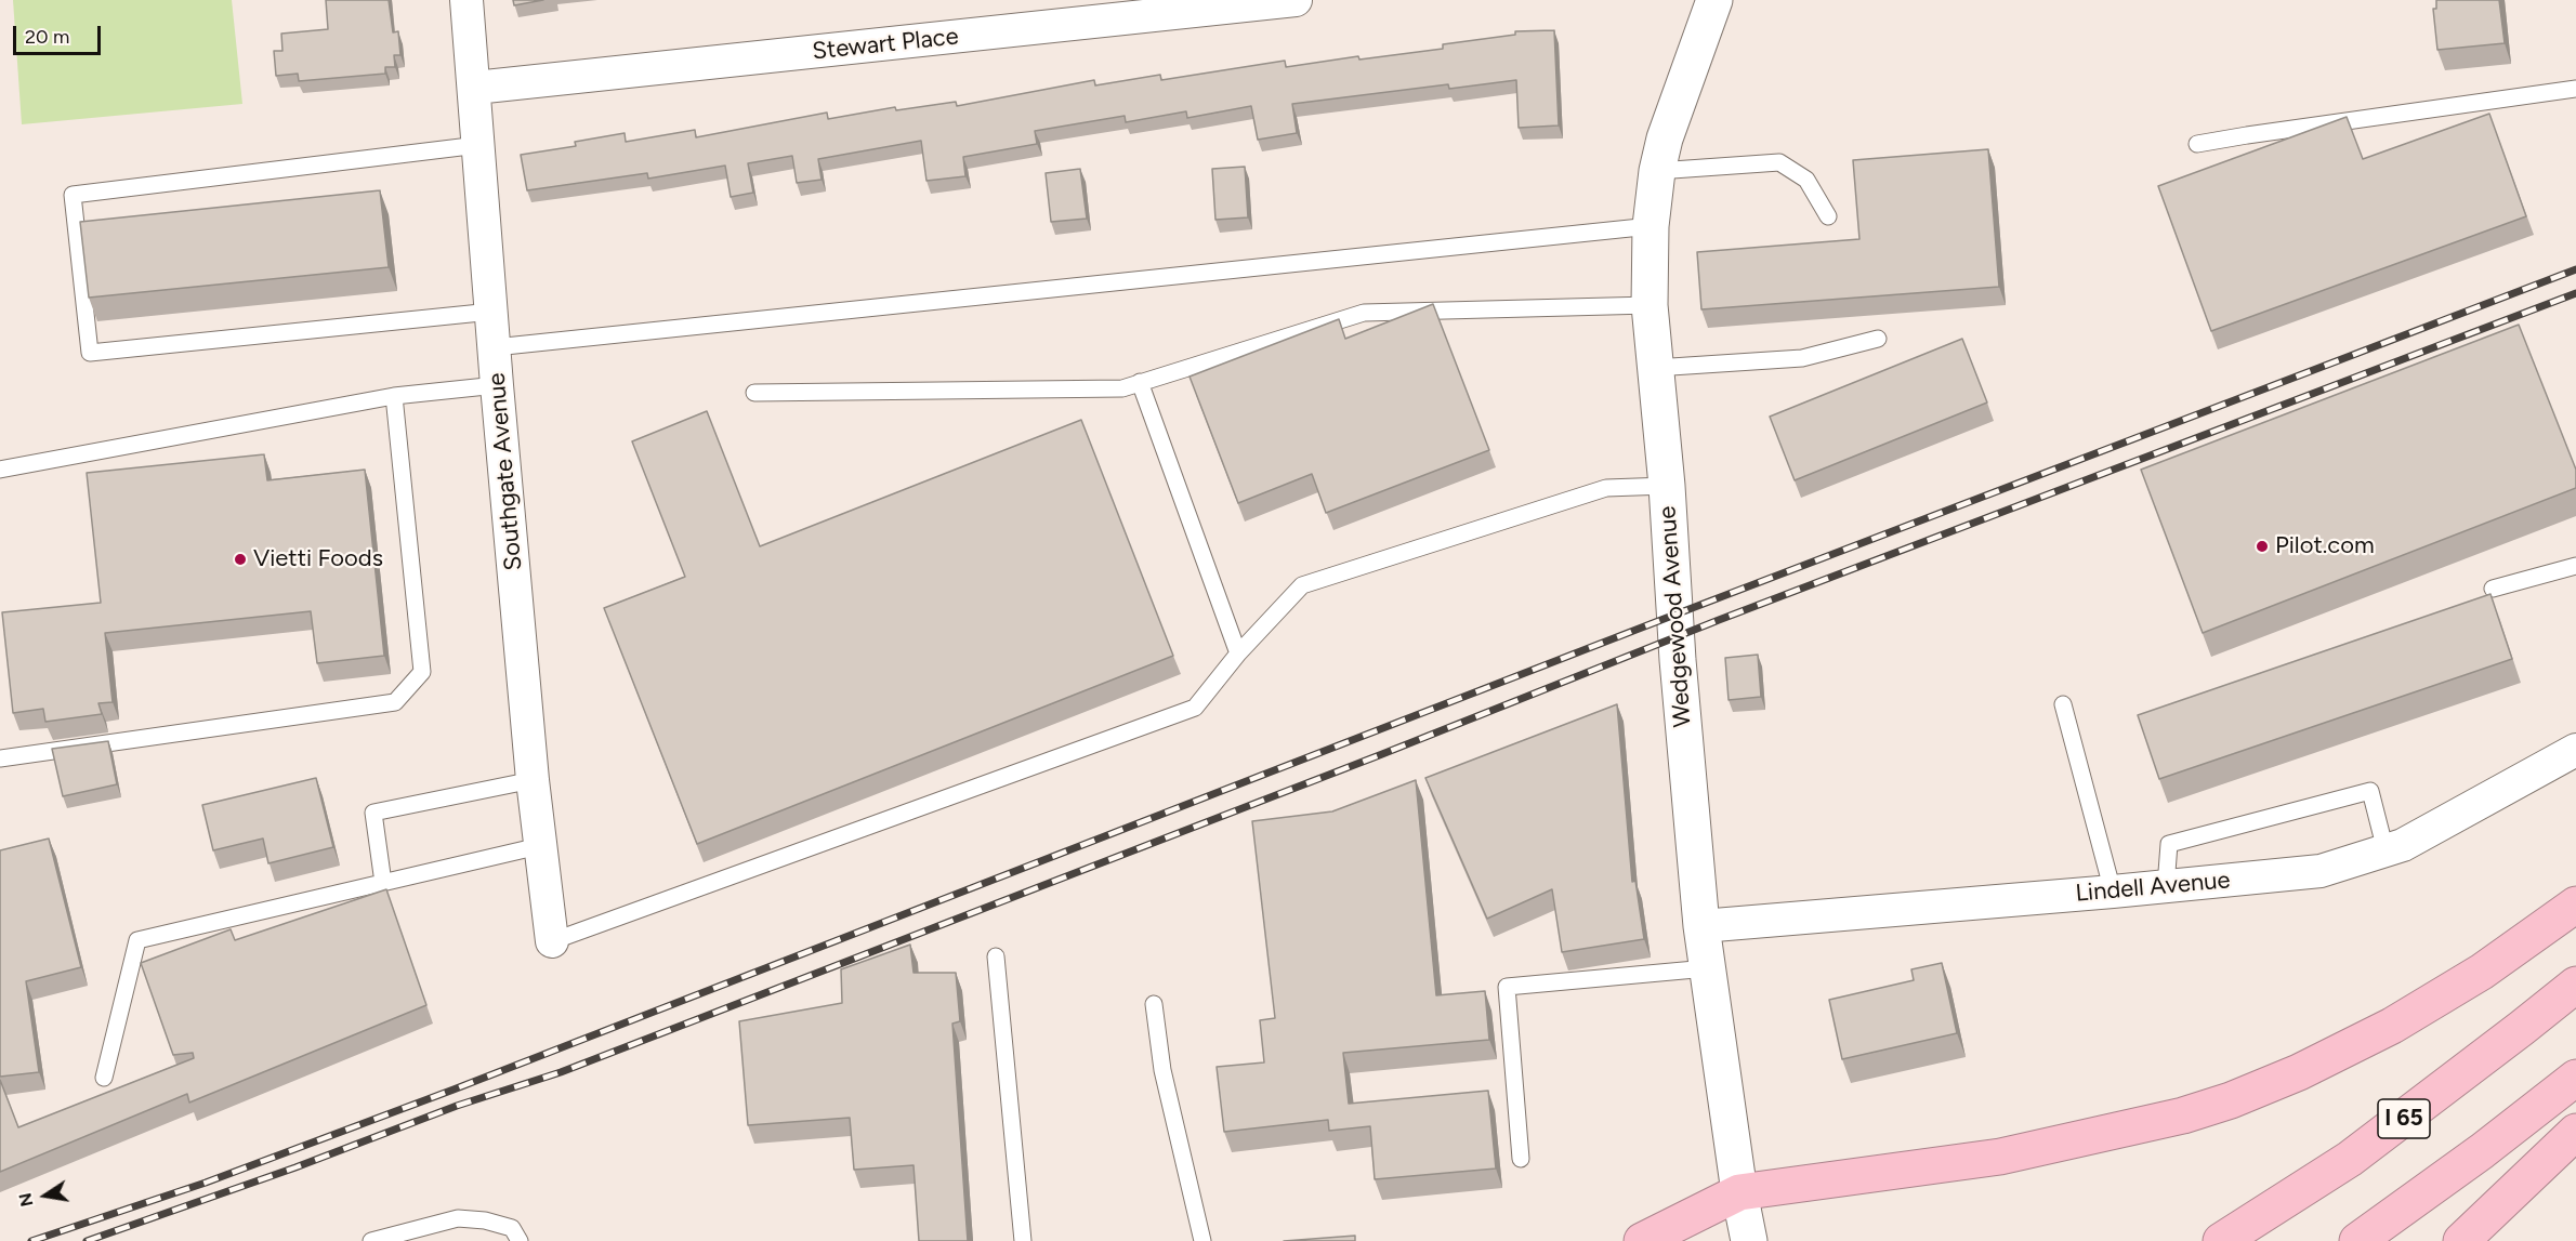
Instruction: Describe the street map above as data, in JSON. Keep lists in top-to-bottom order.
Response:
{
  "streets": {
    "highway": ["I 65"],
    "main road": ["Wedgewood Avenue"],
    "street": ["Stewart Place", "Southgate Avenue", "Lindell Avenue"]
  },
  "crossings": [
    ["Stewart Place", "Southgate Avenue"],
    ["Wedgewood Avenue", "Lindell Avenue"]
  ],
  "places": ["Pilot.com", "Vietti Foods"],
  "scale_bar": "20 m",
  "north": "left"
}
